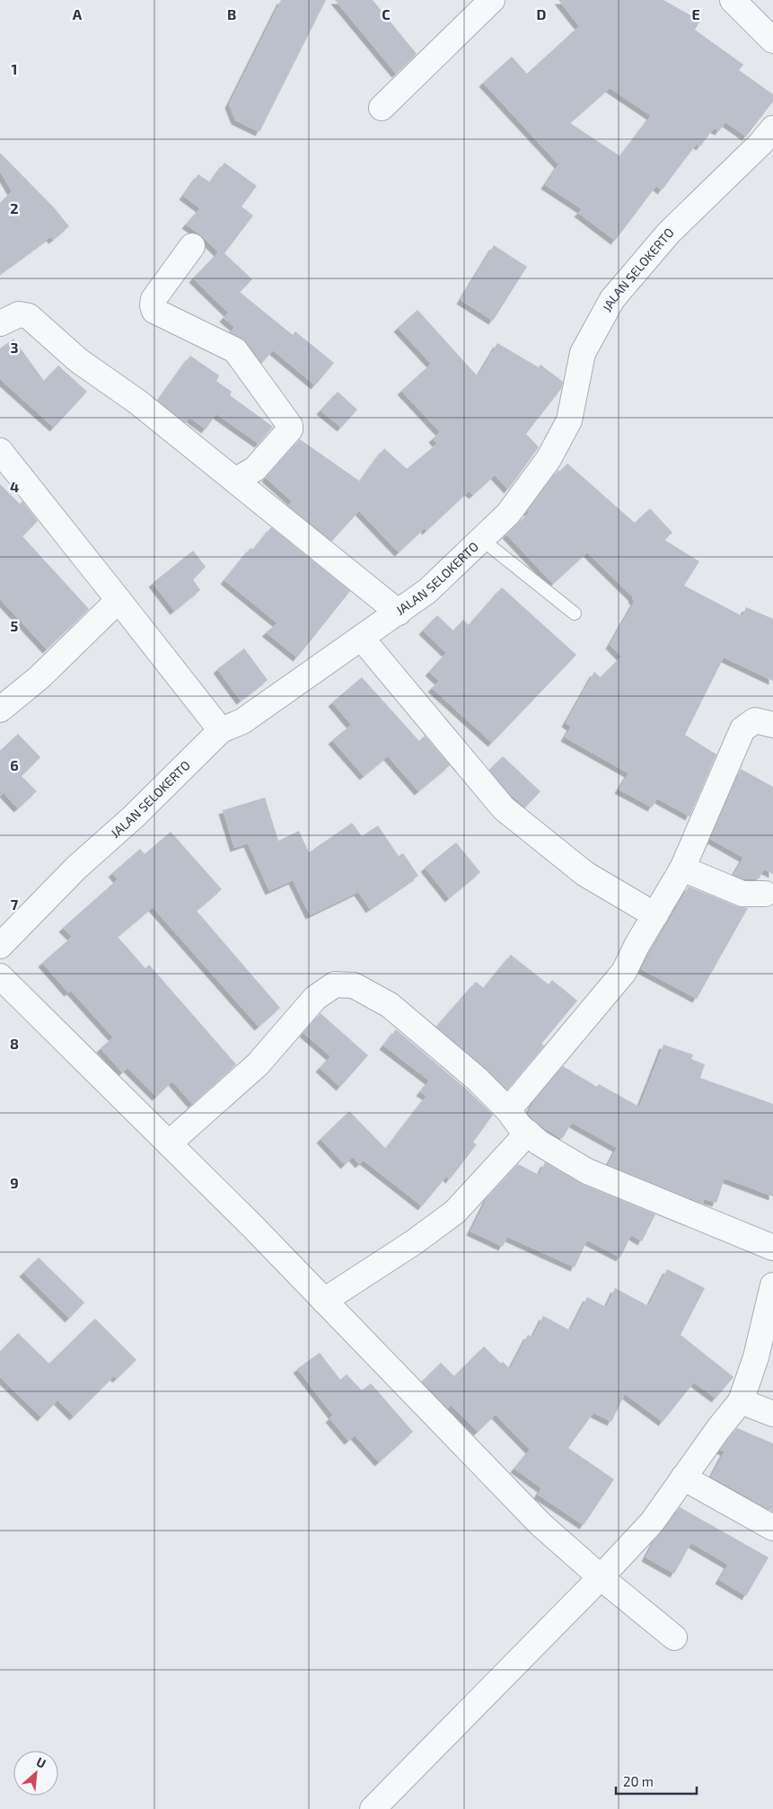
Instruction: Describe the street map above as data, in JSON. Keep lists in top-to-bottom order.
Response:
{
  "streets": {
    "street": ["JALAN SELOKERTO"]
  },
  "scale_bar": "20 m",
  "north": "top right",
  "grid": {
    "columns": [
      "A",
      "B",
      "C",
      "D",
      "E"
    ],
    "rows": [
      "1",
      "2",
      "3",
      "4",
      "5",
      "6",
      "7",
      "8",
      "9"
    ]
  }
}
